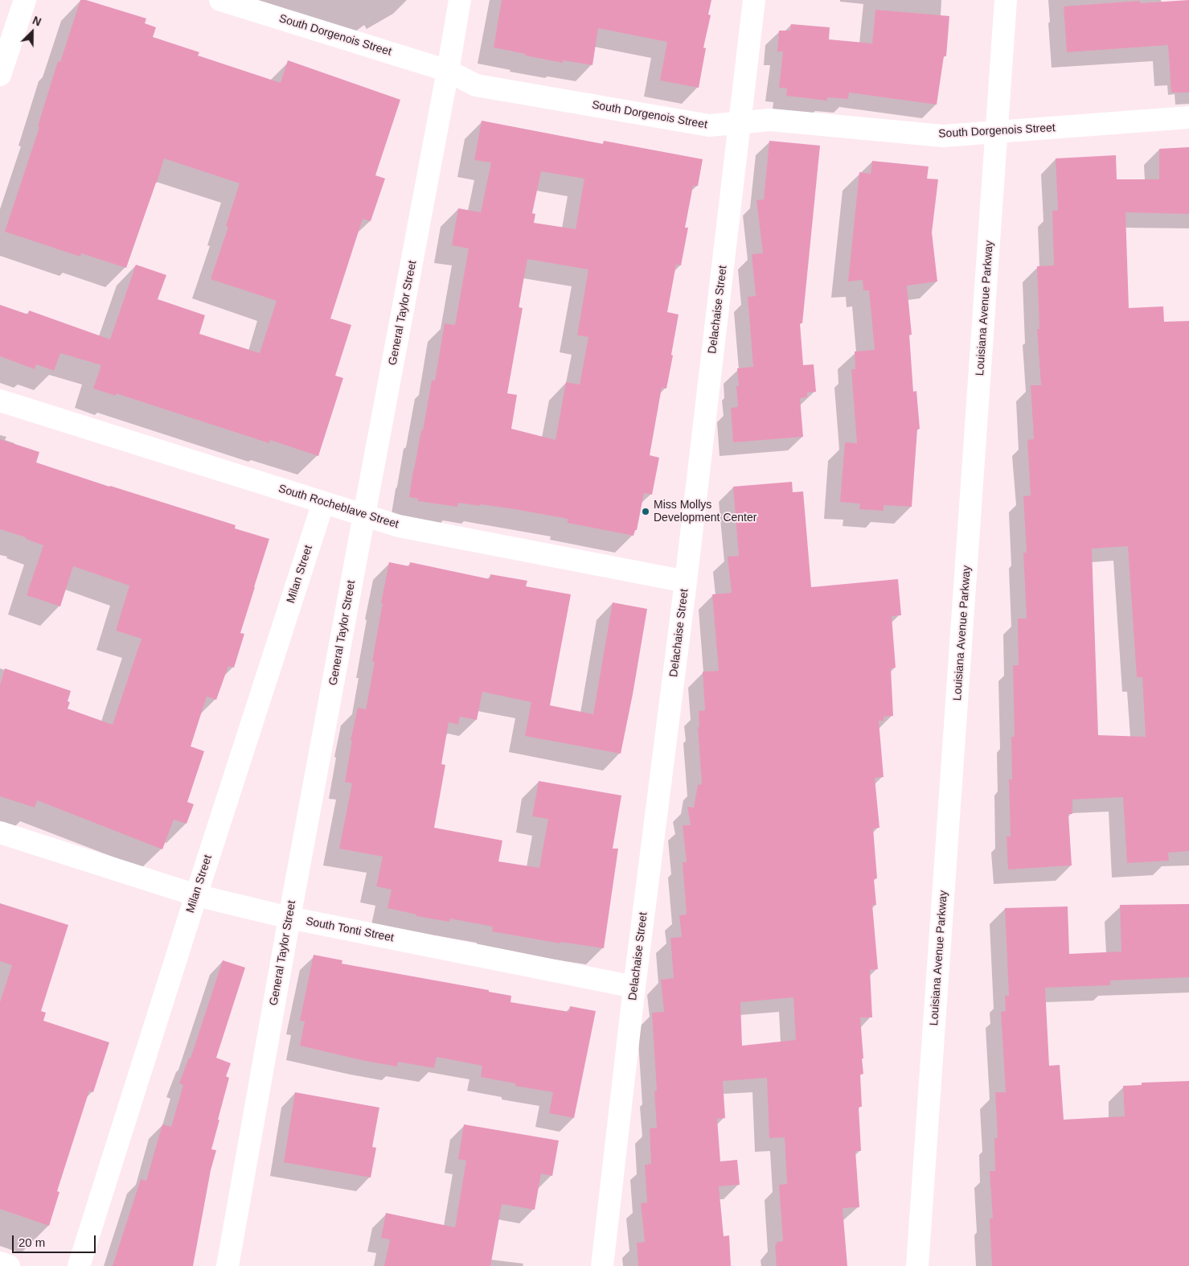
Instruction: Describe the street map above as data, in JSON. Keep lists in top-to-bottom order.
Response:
{
  "streets": {
    "street": [
      "South Dorgenois Street",
      "Louisiana Avenue Parkway",
      "Delachaise Street",
      "General Taylor Street",
      "South Rocheblave Street",
      "Milan Street",
      "South Tonti Street"
    ]
  },
  "crossings": [
    ["South Dorgenois Street", "Louisiana Avenue Parkway"],
    ["South Dorgenois Street", "Delachaise Street"],
    ["South Dorgenois Street", "General Taylor Street"],
    ["Delachaise Street", "South Rocheblave Street"],
    ["Delachaise Street", "South Tonti Street"],
    ["General Taylor Street", "South Rocheblave Street"],
    ["General Taylor Street", "South Tonti Street"],
    ["South Rocheblave Street", "Milan Street"],
    ["Milan Street", "South Tonti Street"]
  ],
  "places": ["Miss Mollys Development Center"],
  "scale_bar": "20 m",
  "north": "top right"
}
